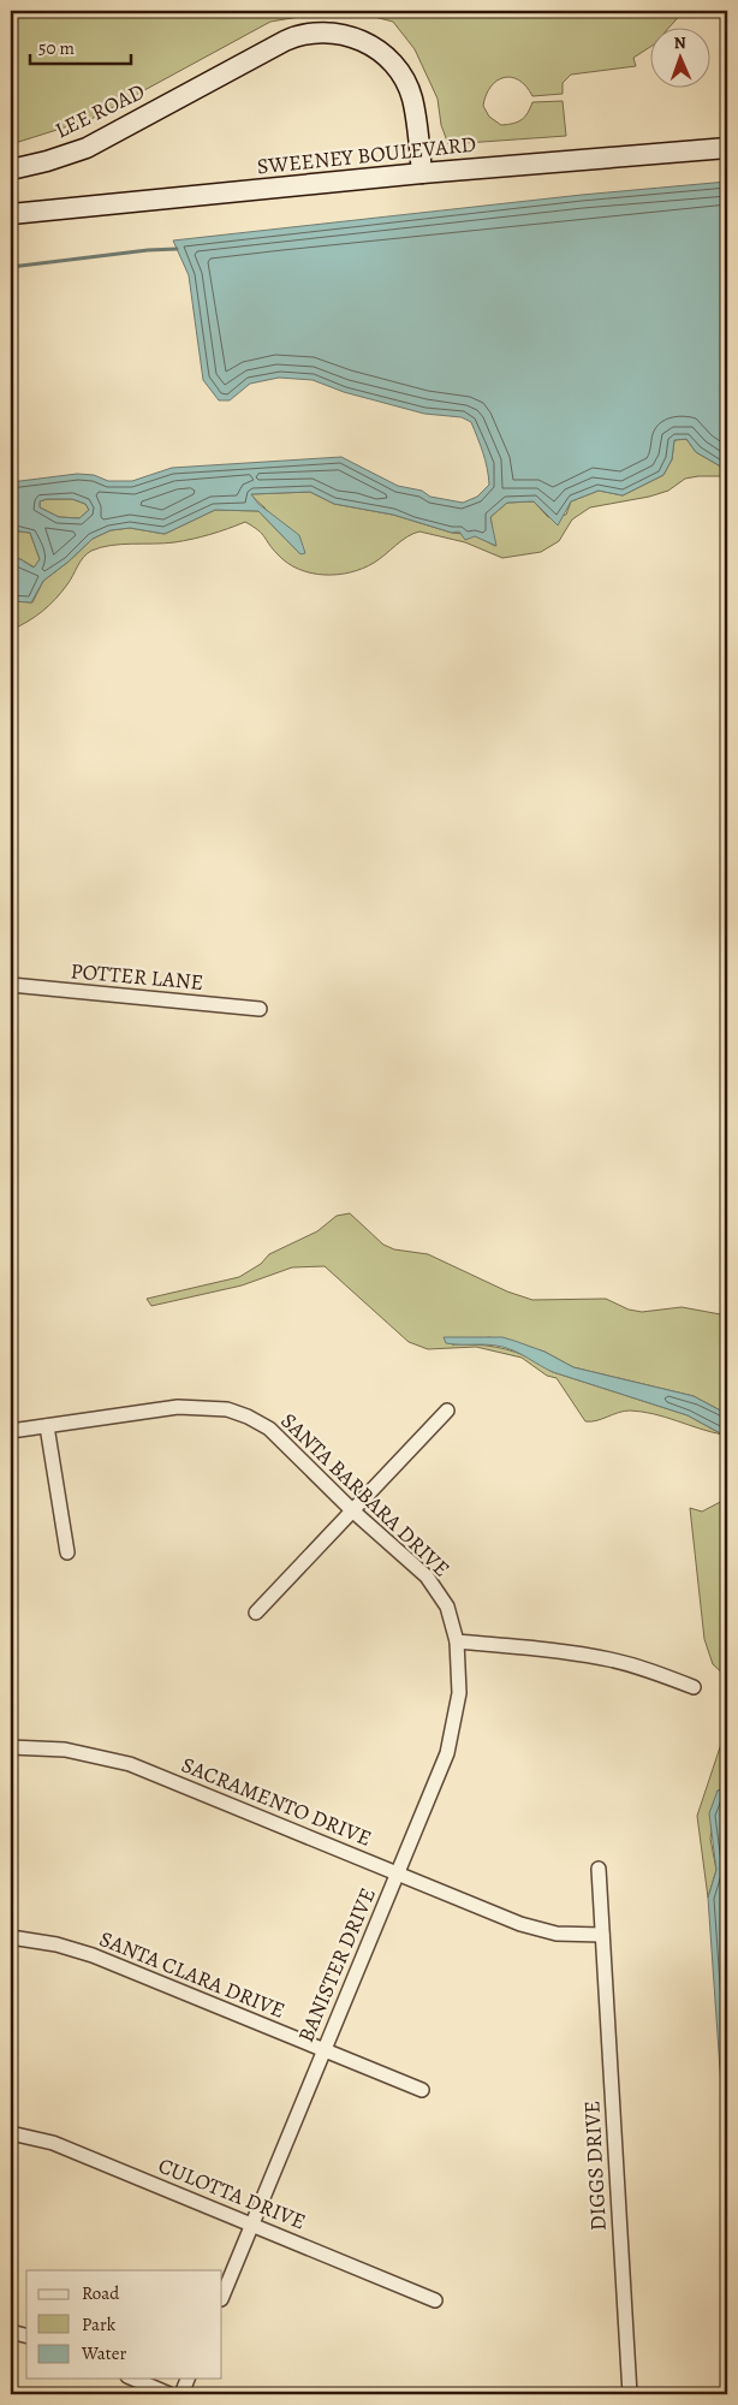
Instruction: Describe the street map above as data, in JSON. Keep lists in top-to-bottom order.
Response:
{
  "streets": {
    "main road": ["LEE ROAD", "SWEENEY BOULEVARD"],
    "street": [
      "POTTER LANE",
      "SANTA BARBARA DRIVE",
      "SACRAMENTO DRIVE",
      "BANISTER DRIVE",
      "SANTA CLARA DRIVE",
      "DIGGS DRIVE",
      "CULOTTA DRIVE"
    ]
  },
  "crossings": [
    ["LEE ROAD", "SWEENEY BOULEVARD"],
    ["SANTA BARBARA DRIVE", "BANISTER DRIVE"],
    ["SACRAMENTO DRIVE", "BANISTER DRIVE"],
    ["SACRAMENTO DRIVE", "DIGGS DRIVE"],
    ["BANISTER DRIVE", "SANTA CLARA DRIVE"],
    ["BANISTER DRIVE", "CULOTTA DRIVE"]
  ],
  "legend": ["Road", "Park", "Water"],
  "scale_bar": "50 m",
  "north": "top"
}
